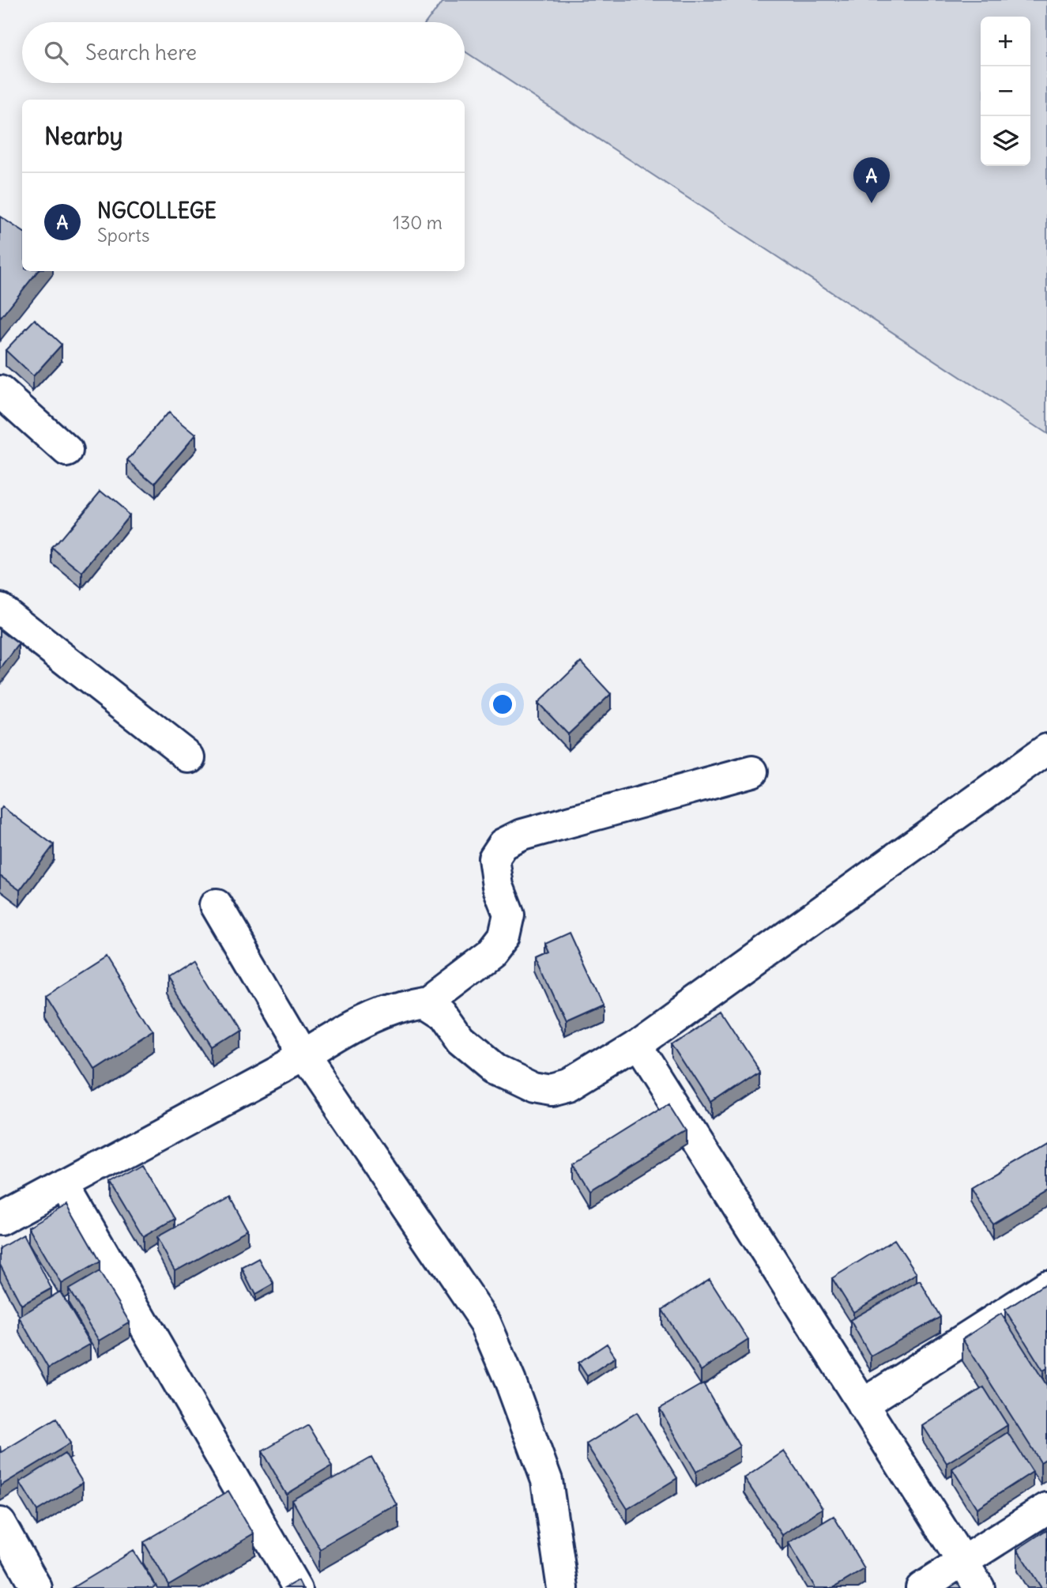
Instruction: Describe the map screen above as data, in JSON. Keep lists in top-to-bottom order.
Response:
{
  "page": {
    "map_buttons": ["+", "−"],
    "search": "Search here",
    "heading": "Nearby",
    "pins": "A",
    "list": [
      {
        "mark": "A",
        "name": "NGCOLLEGE",
        "note": "Sports",
        "value": "130 m"
      }
    ]
  }
}
